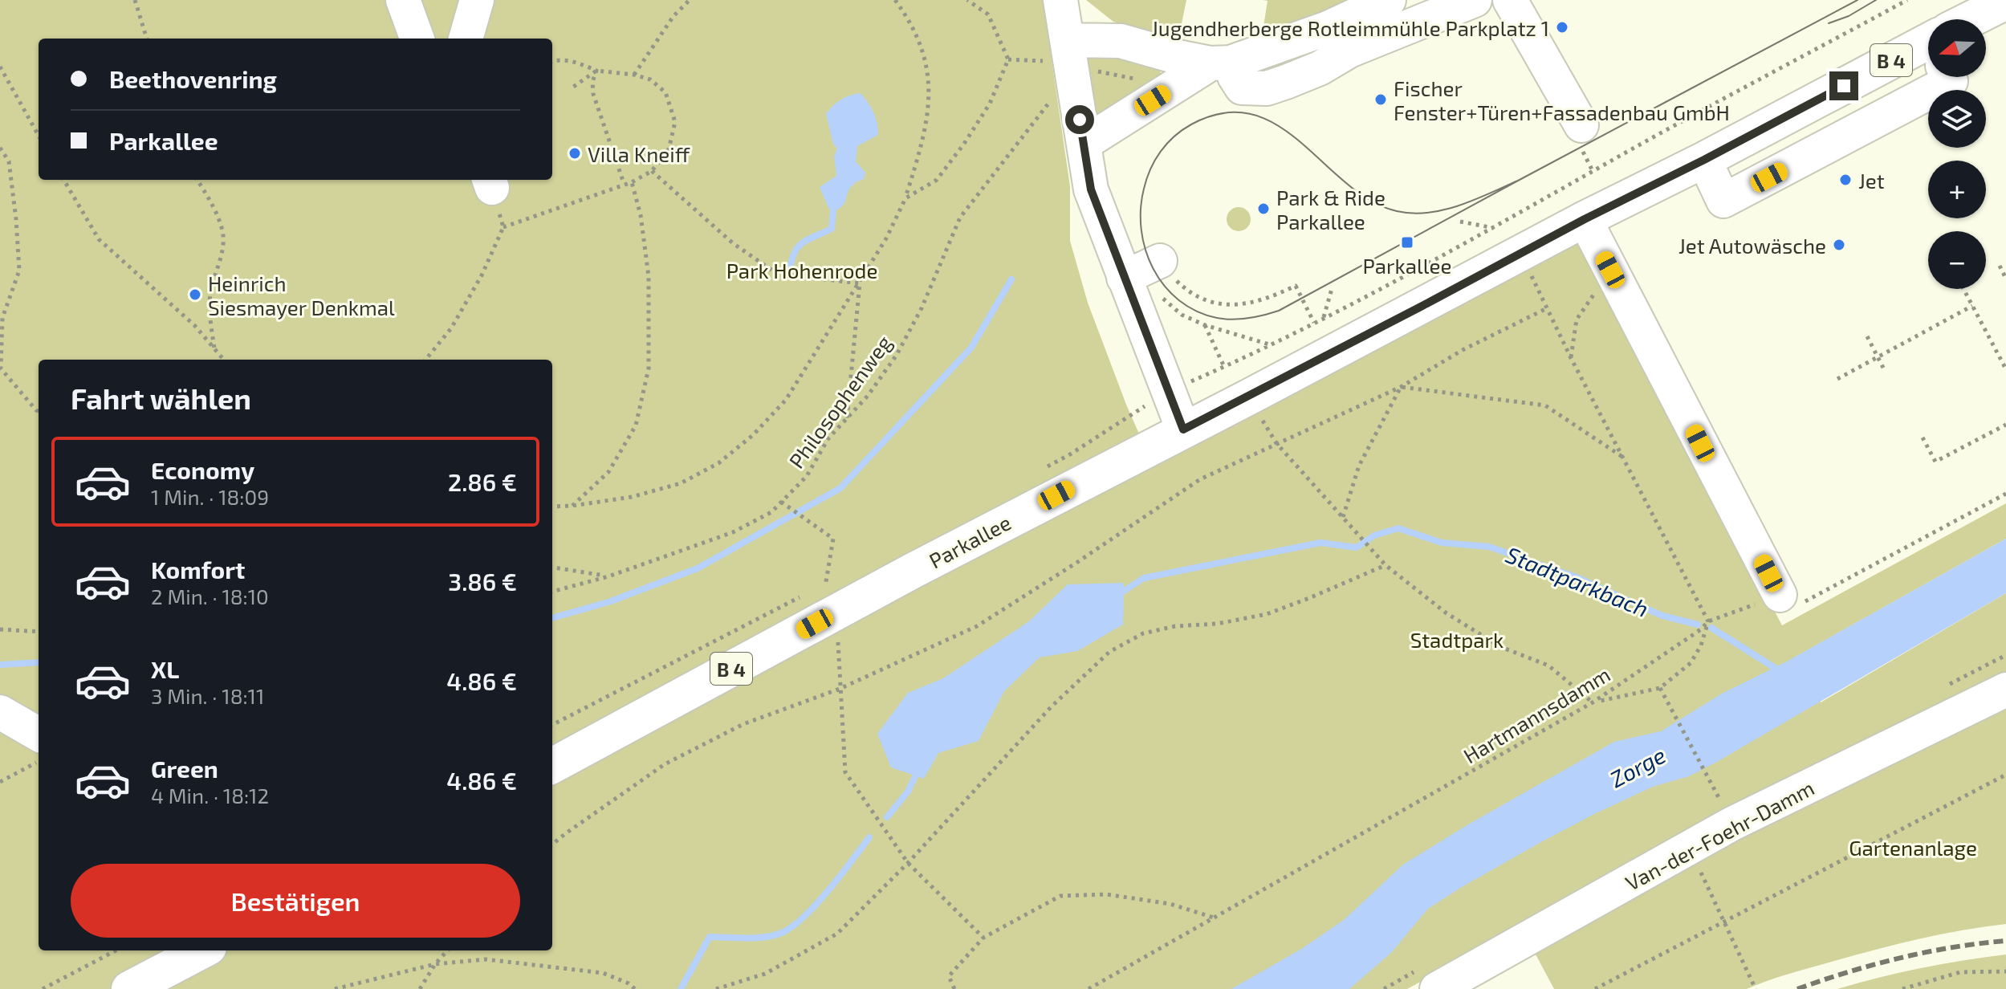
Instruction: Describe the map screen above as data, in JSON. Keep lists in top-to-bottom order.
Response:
{
  "streets": {
    "main road": ["B 4", "Parkallee"],
    "street": ["Van-der-Foehr-Damm"],
    "path": ["Philosophenweg", "Hartmannsdamm"]
  },
  "water": ["Stadtparkbach", "Zorge"],
  "parks": ["Park Hohenrode", "Stadtpark", "Gartenanlage"],
  "places": {
    "other": [
      "Jugendherberge Rotleimmühle Parkplatz 1",
      "Fischer Fenster+Türen+Fassadenbau GmbH",
      "Villa Kneiff",
      "Jet",
      "Park & Ride Parkallee",
      "Jet Autowäsche",
      "Heinrich Siesmayer Denkmal"
    ],
    "transit": ["Parkallee"]
  },
  "north": "left",
  "page": {
    "map_buttons": ["+", "−"],
    "banner": ["Beethovenring", "Parkallee"],
    "heading": "Fahrt wählen",
    "list": [
      {
        "name": "Economy",
        "note": "1 Min. · 18:09",
        "value": "2.86 €"
      },
      {
        "name": "Komfort",
        "note": "2 Min. · 18:10",
        "value": "3.86 €"
      },
      {
        "name": "XL",
        "note": "3 Min. · 18:11",
        "value": "4.86 €"
      },
      {
        "name": "Green",
        "note": "4 Min. · 18:12",
        "value": "4.86 €"
      }
    ],
    "buttons": "Bestätigen"
  }
}
